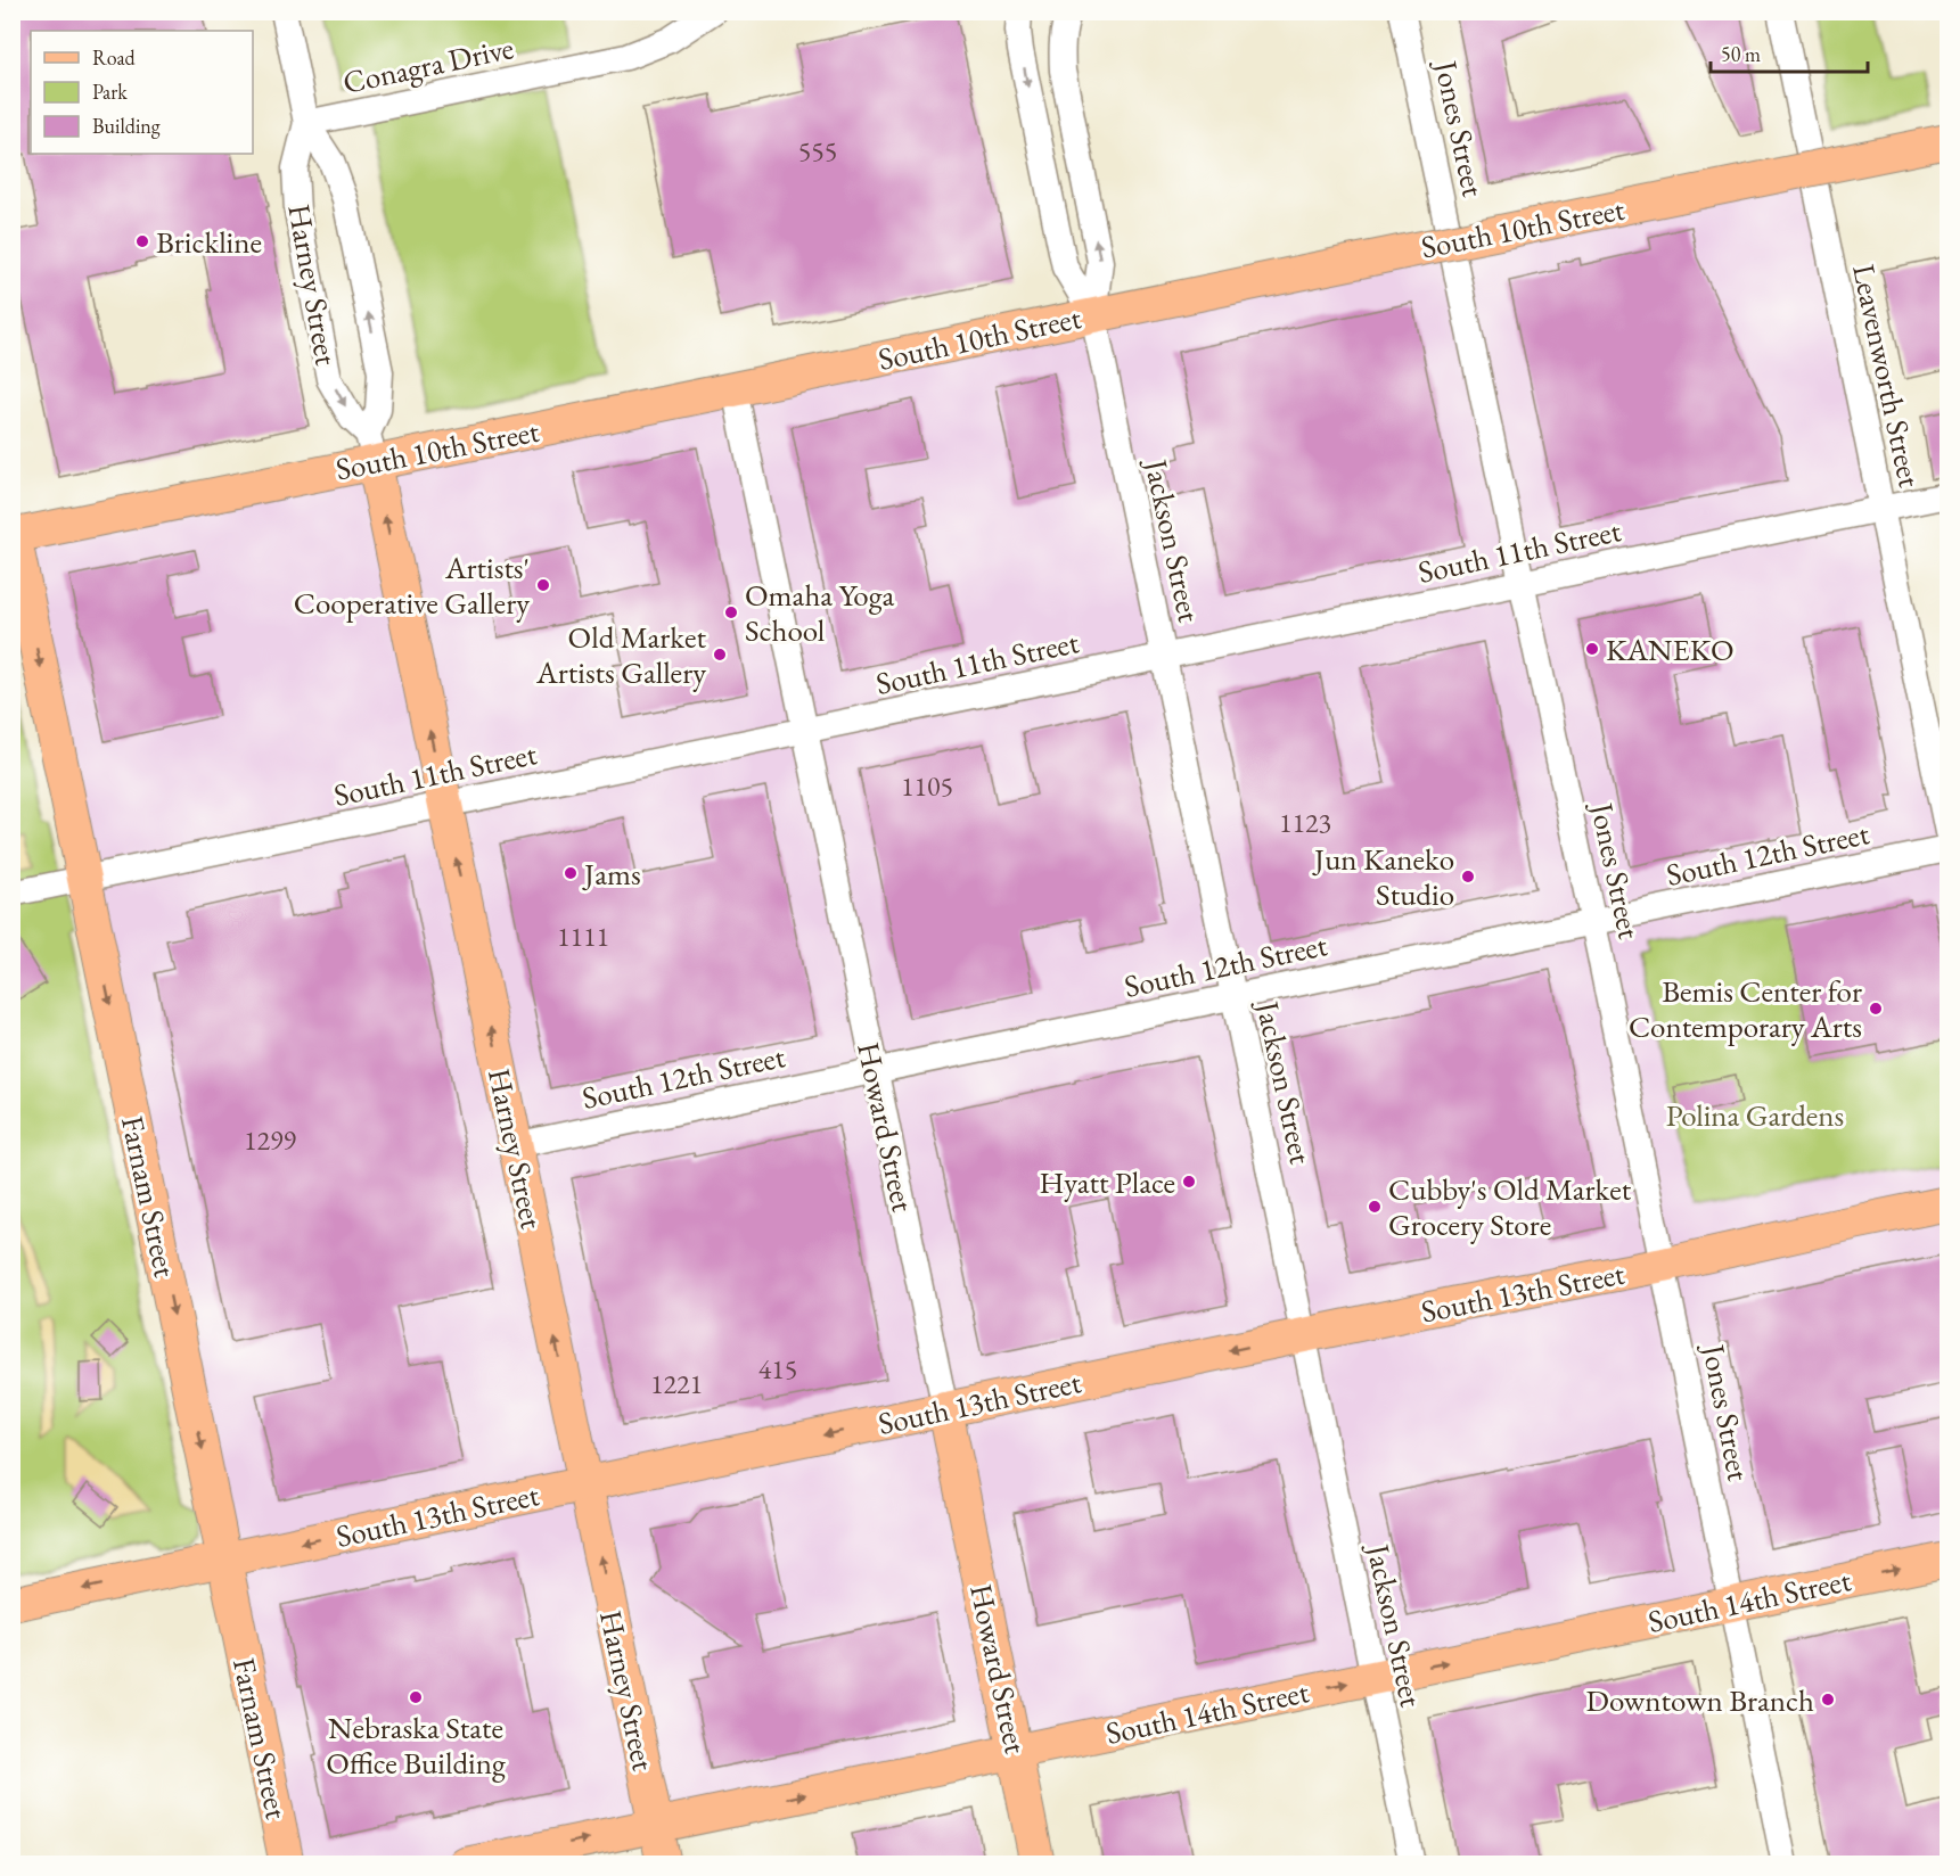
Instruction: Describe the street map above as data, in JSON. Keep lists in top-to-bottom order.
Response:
{
  "streets": {
    "main road": [
      "South 10th Street",
      "Harney Street",
      "Howard Street",
      "Farnam Street",
      "South 13th Street",
      "South 14th Street"
    ],
    "street": [
      "Conagra Drive",
      "Jones Street",
      "Leavenworth Street",
      "Jackson Street",
      "South 11th Street",
      "South 12th Street"
    ]
  },
  "crossings": [
    ["Conagra Drive", "Harney Street"],
    ["Jones Street", "South 11th Street"],
    ["Jones Street", "South 12th Street"],
    ["Jones Street", "South 13th Street"],
    ["Jones Street", "South 14th Street"],
    ["South 10th Street", "Harney Street"],
    ["South 10th Street", "Jackson Street"],
    ["South 10th Street", "Howard Street"],
    ["South 10th Street", "Farnam Street"],
    ["Harney Street", "South 11th Street"],
    ["Harney Street", "South 12th Street"],
    ["Harney Street", "South 13th Street"],
    ["Harney Street", "South 14th Street"],
    ["Leavenworth Street", "South 11th Street"],
    ["Jackson Street", "South 11th Street"],
    ["Jackson Street", "South 12th Street"],
    ["Jackson Street", "South 13th Street"],
    ["Jackson Street", "South 14th Street"],
    ["South 11th Street", "Howard Street"],
    ["South 11th Street", "Farnam Street"],
    ["South 12th Street", "Howard Street"],
    ["Howard Street", "South 13th Street"],
    ["Howard Street", "South 14th Street"],
    ["Farnam Street", "South 13th Street"]
  ],
  "one_way": ["Farnam Street", "South 13th Street", "South 14th Street"],
  "parks": ["Polina Gardens"],
  "places": [
    "Brickline",
    "Artists' Cooperative Gallery",
    "Omaha Yoga School",
    "KANEKO",
    "Old Market Artists Gallery",
    "Jams",
    "Jun Kaneko Studio",
    "Bemis Center for Contemporary Arts",
    "Hyatt Place",
    "Cubby's Old Market Grocery Store",
    "Nebraska State Office Building",
    "Downtown Branch"
  ],
  "house_numbers": [
    "555",
    "1105",
    "1123",
    "1111",
    "1299",
    "415",
    "1221"
  ],
  "legend": ["Road", "Park", "Building"],
  "scale_bar": "50 m"
}
